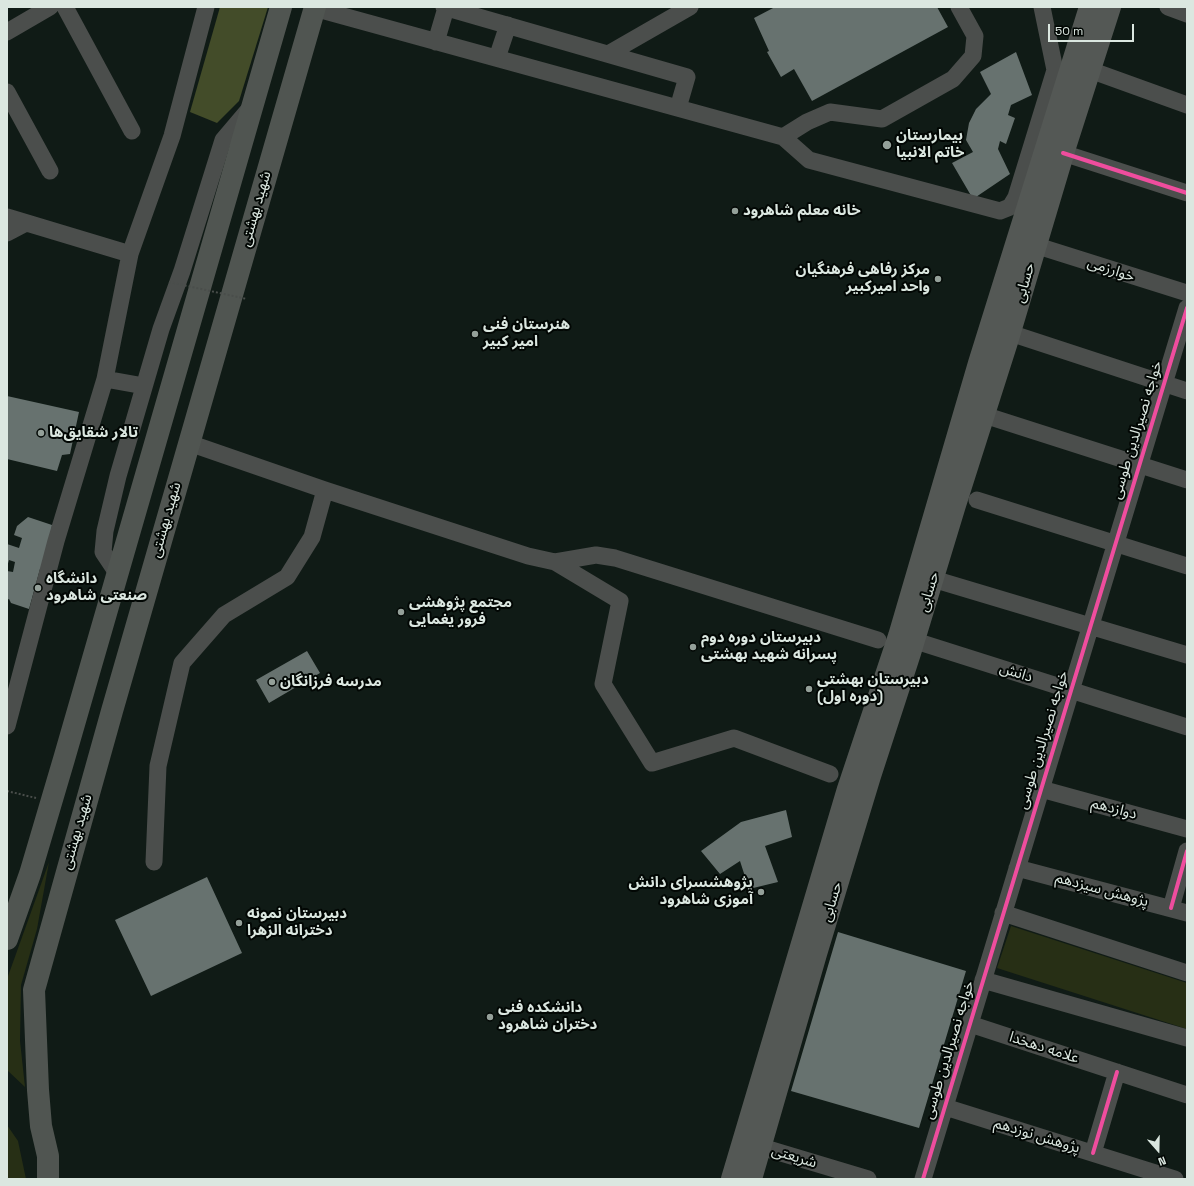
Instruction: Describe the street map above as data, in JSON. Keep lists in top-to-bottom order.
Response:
{
  "streets": {
    "highway": ["شهید بهشتی"],
    "main road": ["حسابی"],
    "street": [
      "خوارزمی",
      "خواجه نصیرالدین طوسی",
      "دانش",
      "دوازدهم",
      "پژوهش سیزدهم",
      "علامه دهخدا",
      "پژوهش نوزدهم",
      "شریعتی"
    ]
  },
  "crossings": [
    ["خوارزمی", "حسابی"],
    ["حسابی", "دانش"],
    ["حسابی", "شریعتی"],
    ["خواجه نصیرالدین طوسی", "دانش"],
    ["خواجه نصیرالدین طوسی", "دوازدهم"],
    ["خواجه نصیرالدین طوسی", "پژوهش سیزدهم"],
    ["خواجه نصیرالدین طوسی", "علامه دهخدا"],
    ["خواجه نصیرالدین طوسی", "پژوهش نوزدهم"]
  ],
  "places": [
    "بیمارستان خاتم الانبیا",
    "خانه معلم شاهرود",
    "مرکز رفاهی فرهنگیان واحد امیرکبیر",
    "هنرستان فنی امیر کبیر",
    "تالار شقایق‌‌ها",
    "دانشگاه صنعتی شاهرود",
    "مجتمع پژوهشی فرور یغمایی",
    "دبیرستان دوره دوم پسرانه شهید بهشتی",
    "مدرسه فرزانگان",
    "دبیرستان بهشتی (دوره اول)",
    "پژوهشسرای دانش آموزی شاهرود",
    "دبیرستان نمونه دخترانه الزهرا",
    "دانشکده فنی دختران شاهرود"
  ],
  "scale_bar": "50 m",
  "north": "bottom"
}
